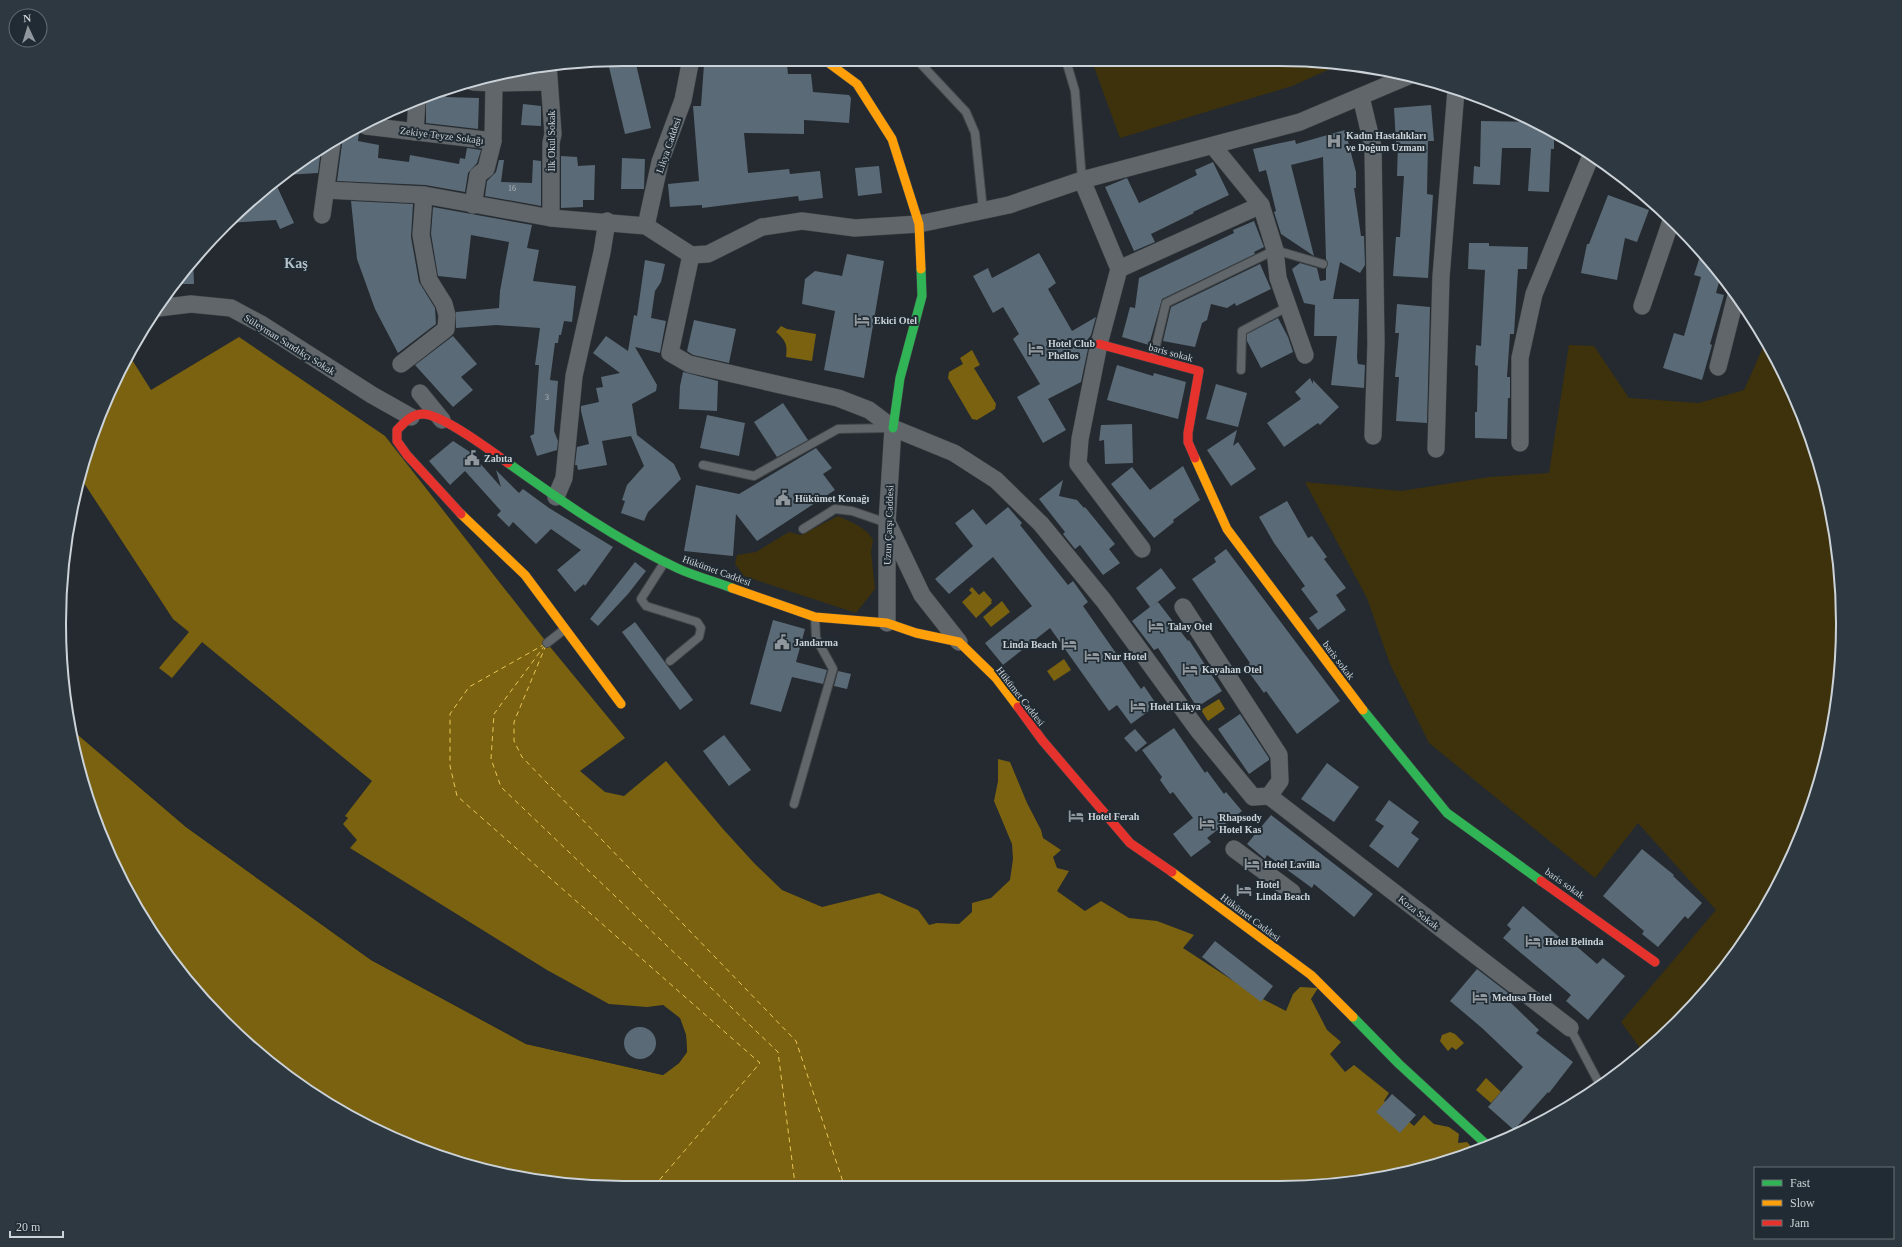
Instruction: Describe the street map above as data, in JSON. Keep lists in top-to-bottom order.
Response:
{
  "streets": {
    "street": [
      "Zekiye Teyze Sokağı",
      "İlk Okul Sokak",
      "Likya Caddesi",
      "Süleyman Sandıkçı Sokak",
      "baris sokak",
      "Uzun Çarşı Caddesi",
      "Hükümet Caddesi",
      "Koza Sokak"
    ]
  },
  "crossings": [
    ["Süleyman Sandıkçı Sokak", "Hükümet Caddesi"],
    ["Uzun Çarşı Caddesi", "Hükümet Caddesi"]
  ],
  "districts": ["Kaş"],
  "places": {
    "hospital": ["Kadın Hastalıkları ve Doğum Uzmanı"],
    "hotel": [
      "Ekici Otel",
      "Hotel Club Phellos",
      "Talay Otel",
      "Linda Beach",
      "Nur Hotel",
      "Kayahan Otel",
      "Hotel Likya",
      "Hotel Ferah",
      "Rhapsody Hotel Kas",
      "Hotel Lavilla",
      "Hotel Linda Beach",
      "Hotel Belinda",
      "Medusa Hotel"
    ],
    "public building": ["Zabıta", "Hükümet Konağı", "Jandarma"]
  },
  "house_numbers": ["16", "3"],
  "legend": ["Fast", "Slow", "Jam"],
  "scale_bar": "20 m",
  "north": "top"
}
